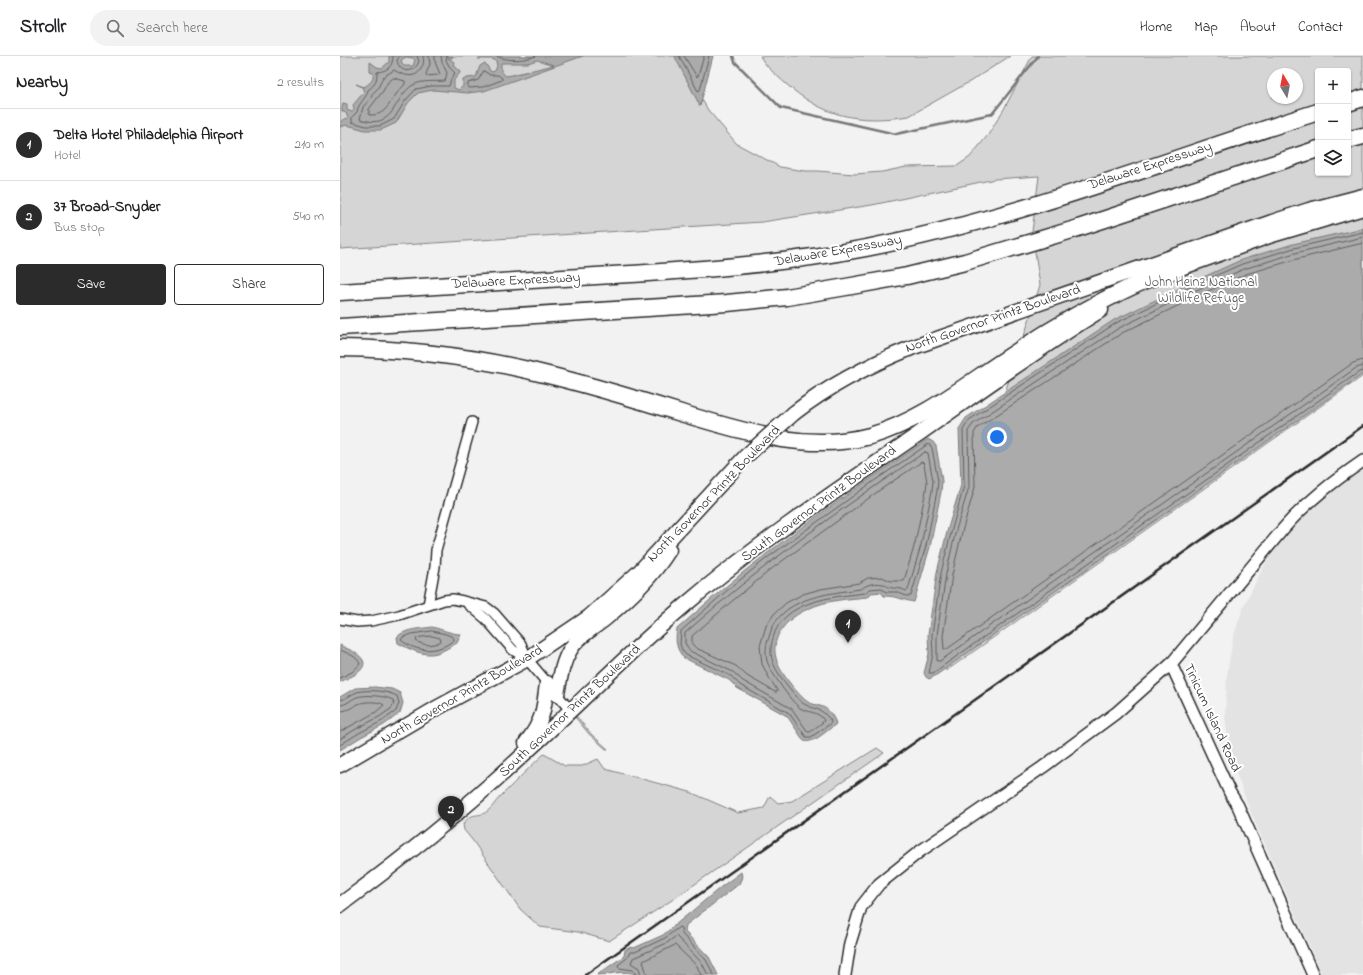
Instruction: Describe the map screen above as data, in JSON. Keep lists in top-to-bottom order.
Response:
{
  "streets": {
    "highway": ["Delaware Expressway"],
    "main road": ["North Governor Printz Boulevard", "South Governor Printz Boulevard"],
    "street": ["Tinicum Island Road"]
  },
  "parks": ["John Heinz National Wildlife Refuge"],
  "north": "top",
  "page": {
    "header": "Strollr",
    "search": "Search here",
    "nav": [
      "Home",
      "Map",
      "About",
      "Contact"
    ],
    "heading": ["Nearby", "2 results"],
    "map_buttons": ["+", "−"],
    "list": [
      {
        "mark": "1",
        "name": "Delta Hotel Philadelphia Airport",
        "note": "Hotel",
        "value": "210 m"
      },
      {
        "mark": "2",
        "name": "37 Broad-Snyder",
        "note": "Bus stop",
        "value": "540 m"
      }
    ],
    "buttons": ["Save", "Share"],
    "pins": ["1", "2"]
  }
}
